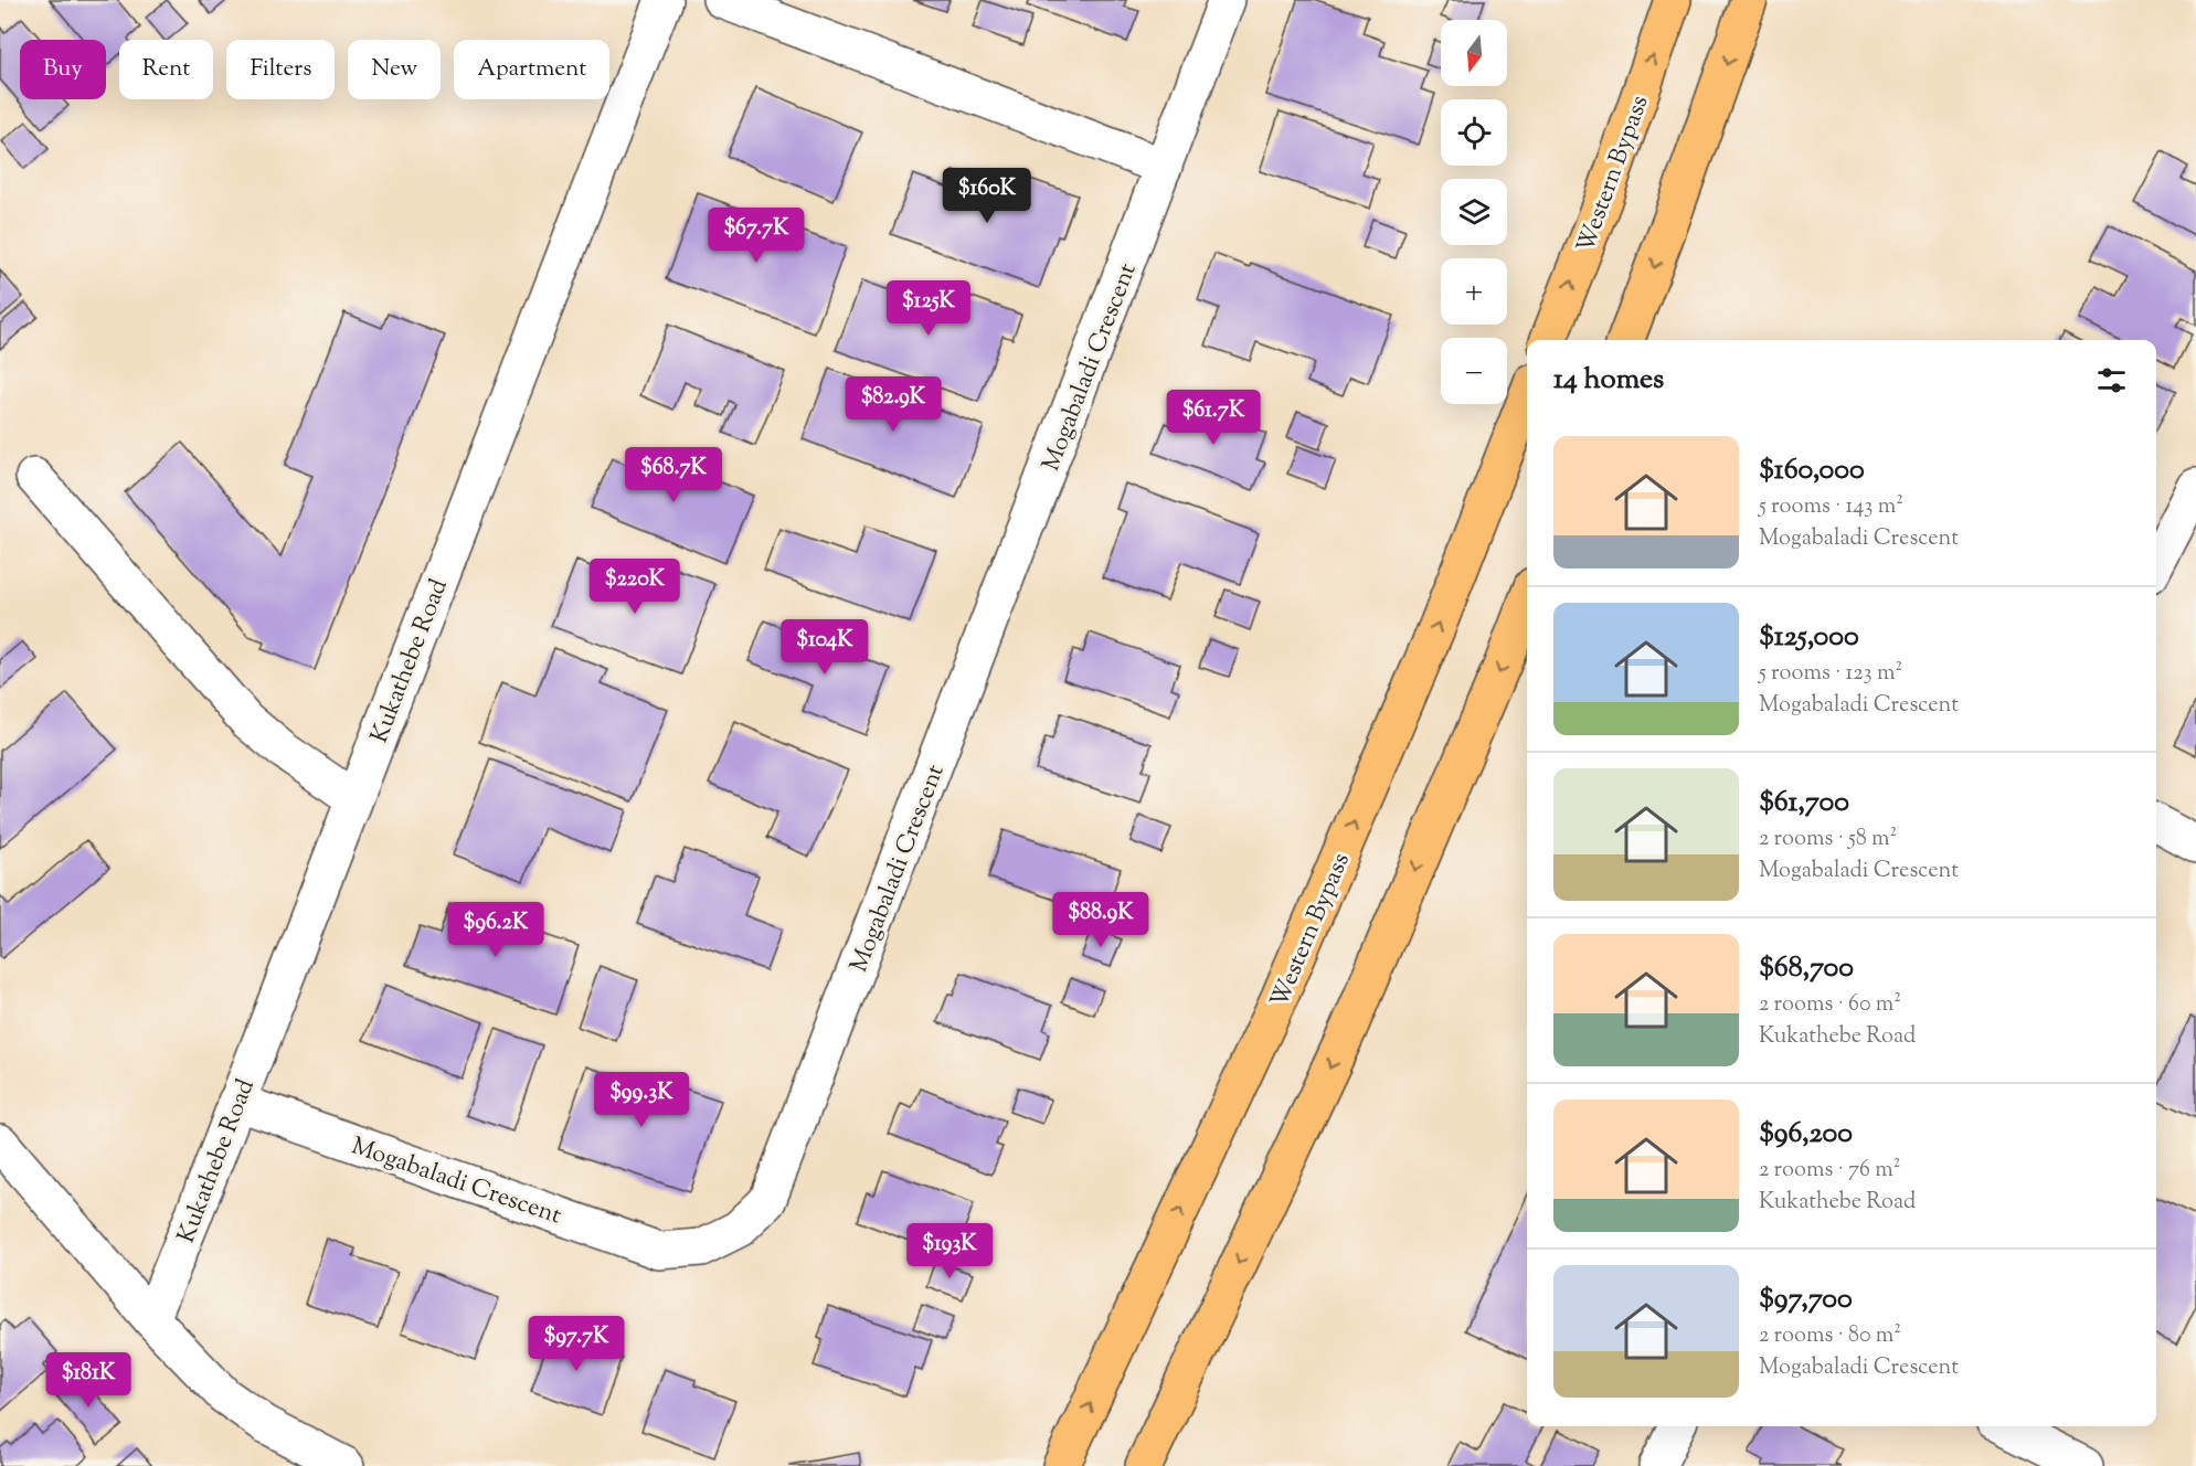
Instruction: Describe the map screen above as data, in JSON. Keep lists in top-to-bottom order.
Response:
{
  "streets": {
    "highway": ["Western Bypass"],
    "street": ["Mogabaladi Crescent", "Kukathebe Road"]
  },
  "crossings": [
    ["Mogabaladi Crescent", "Kukathebe Road"]
  ],
  "north": "bottom",
  "page": {
    "map_buttons": ["+", "−"],
    "chip": [
      "Buy",
      "Rent",
      "Filters",
      "New",
      "Apartment"
    ],
    "price": [
      "$160K",
      "$67.7K",
      "$125K",
      "$82.9K",
      "$61.7K",
      "$68.7K",
      "$220K",
      "$104K",
      "$88.9K",
      "$96.2K",
      "$99.3K",
      "$193K",
      "$97.7K",
      "$181K"
    ],
    "heading": "14 homes",
    "list": [
      {
        "name": "$160,000",
        "note": "5 rooms · 143 m² · Mogabaladi Crescent"
      },
      {
        "name": "$125,000",
        "note": "5 rooms · 123 m² · Mogabaladi Crescent"
      },
      {
        "name": "$61,700",
        "note": "2 rooms · 58 m² · Mogabaladi Crescent"
      },
      {
        "name": "$68,700",
        "note": "2 rooms · 60 m² · Kukathebe Road"
      },
      {
        "name": "$96,200",
        "note": "2 rooms · 76 m² · Kukathebe Road"
      },
      {
        "name": "$97,700",
        "note": "2 rooms · 80 m² · Mogabaladi Crescent"
      }
    ]
  }
}
